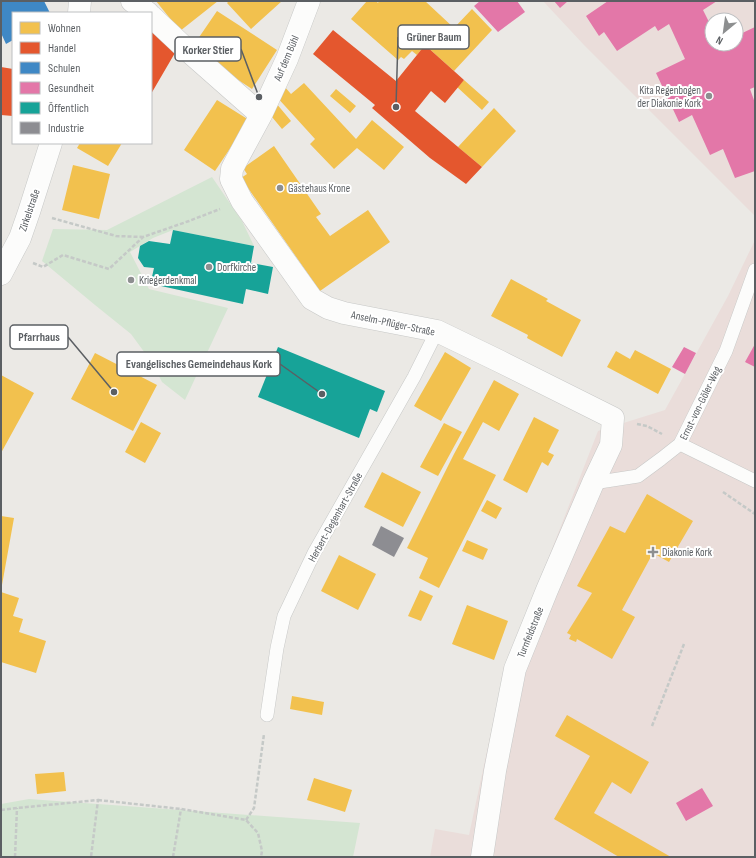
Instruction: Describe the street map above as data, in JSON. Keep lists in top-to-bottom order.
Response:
{
  "streets": {
    "street": [
      "Auf dem Bühl",
      "Zirkelstraße",
      "Anselm-Pflüger-Straße",
      "Turnfeldstraße"
    ],
    "lane": ["Ernst-von-Göler-Weg", "Herbert-Degenhart-Straße"]
  },
  "crossings": [
    ["Auf dem Bühl", "Anselm-Pflüger-Straße"],
    ["Anselm-Pflüger-Straße", "Herbert-Degenhart-Straße"],
    ["Anselm-Pflüger-Straße", "Turnfeldstraße"],
    ["Ernst-von-Göler-Weg", "Turnfeldstraße"]
  ],
  "places": {
    "other": [
      "Kita Regenbogen der Diakonie Kork",
      "Korker Stier",
      "Grüner Baum",
      "Gästehaus Krone",
      "Dorfkirche",
      "Kriegerdenkmal",
      "Pfarrhaus",
      "Evangelisches Gemeindehaus Kork"
    ],
    "health": ["Diakonie Kork"]
  },
  "legend": [
    "Wohnen",
    "Handel",
    "Schulen",
    "Gesundheit",
    "Öffentlich",
    "Industrie"
  ],
  "north": "bottom left"
}
